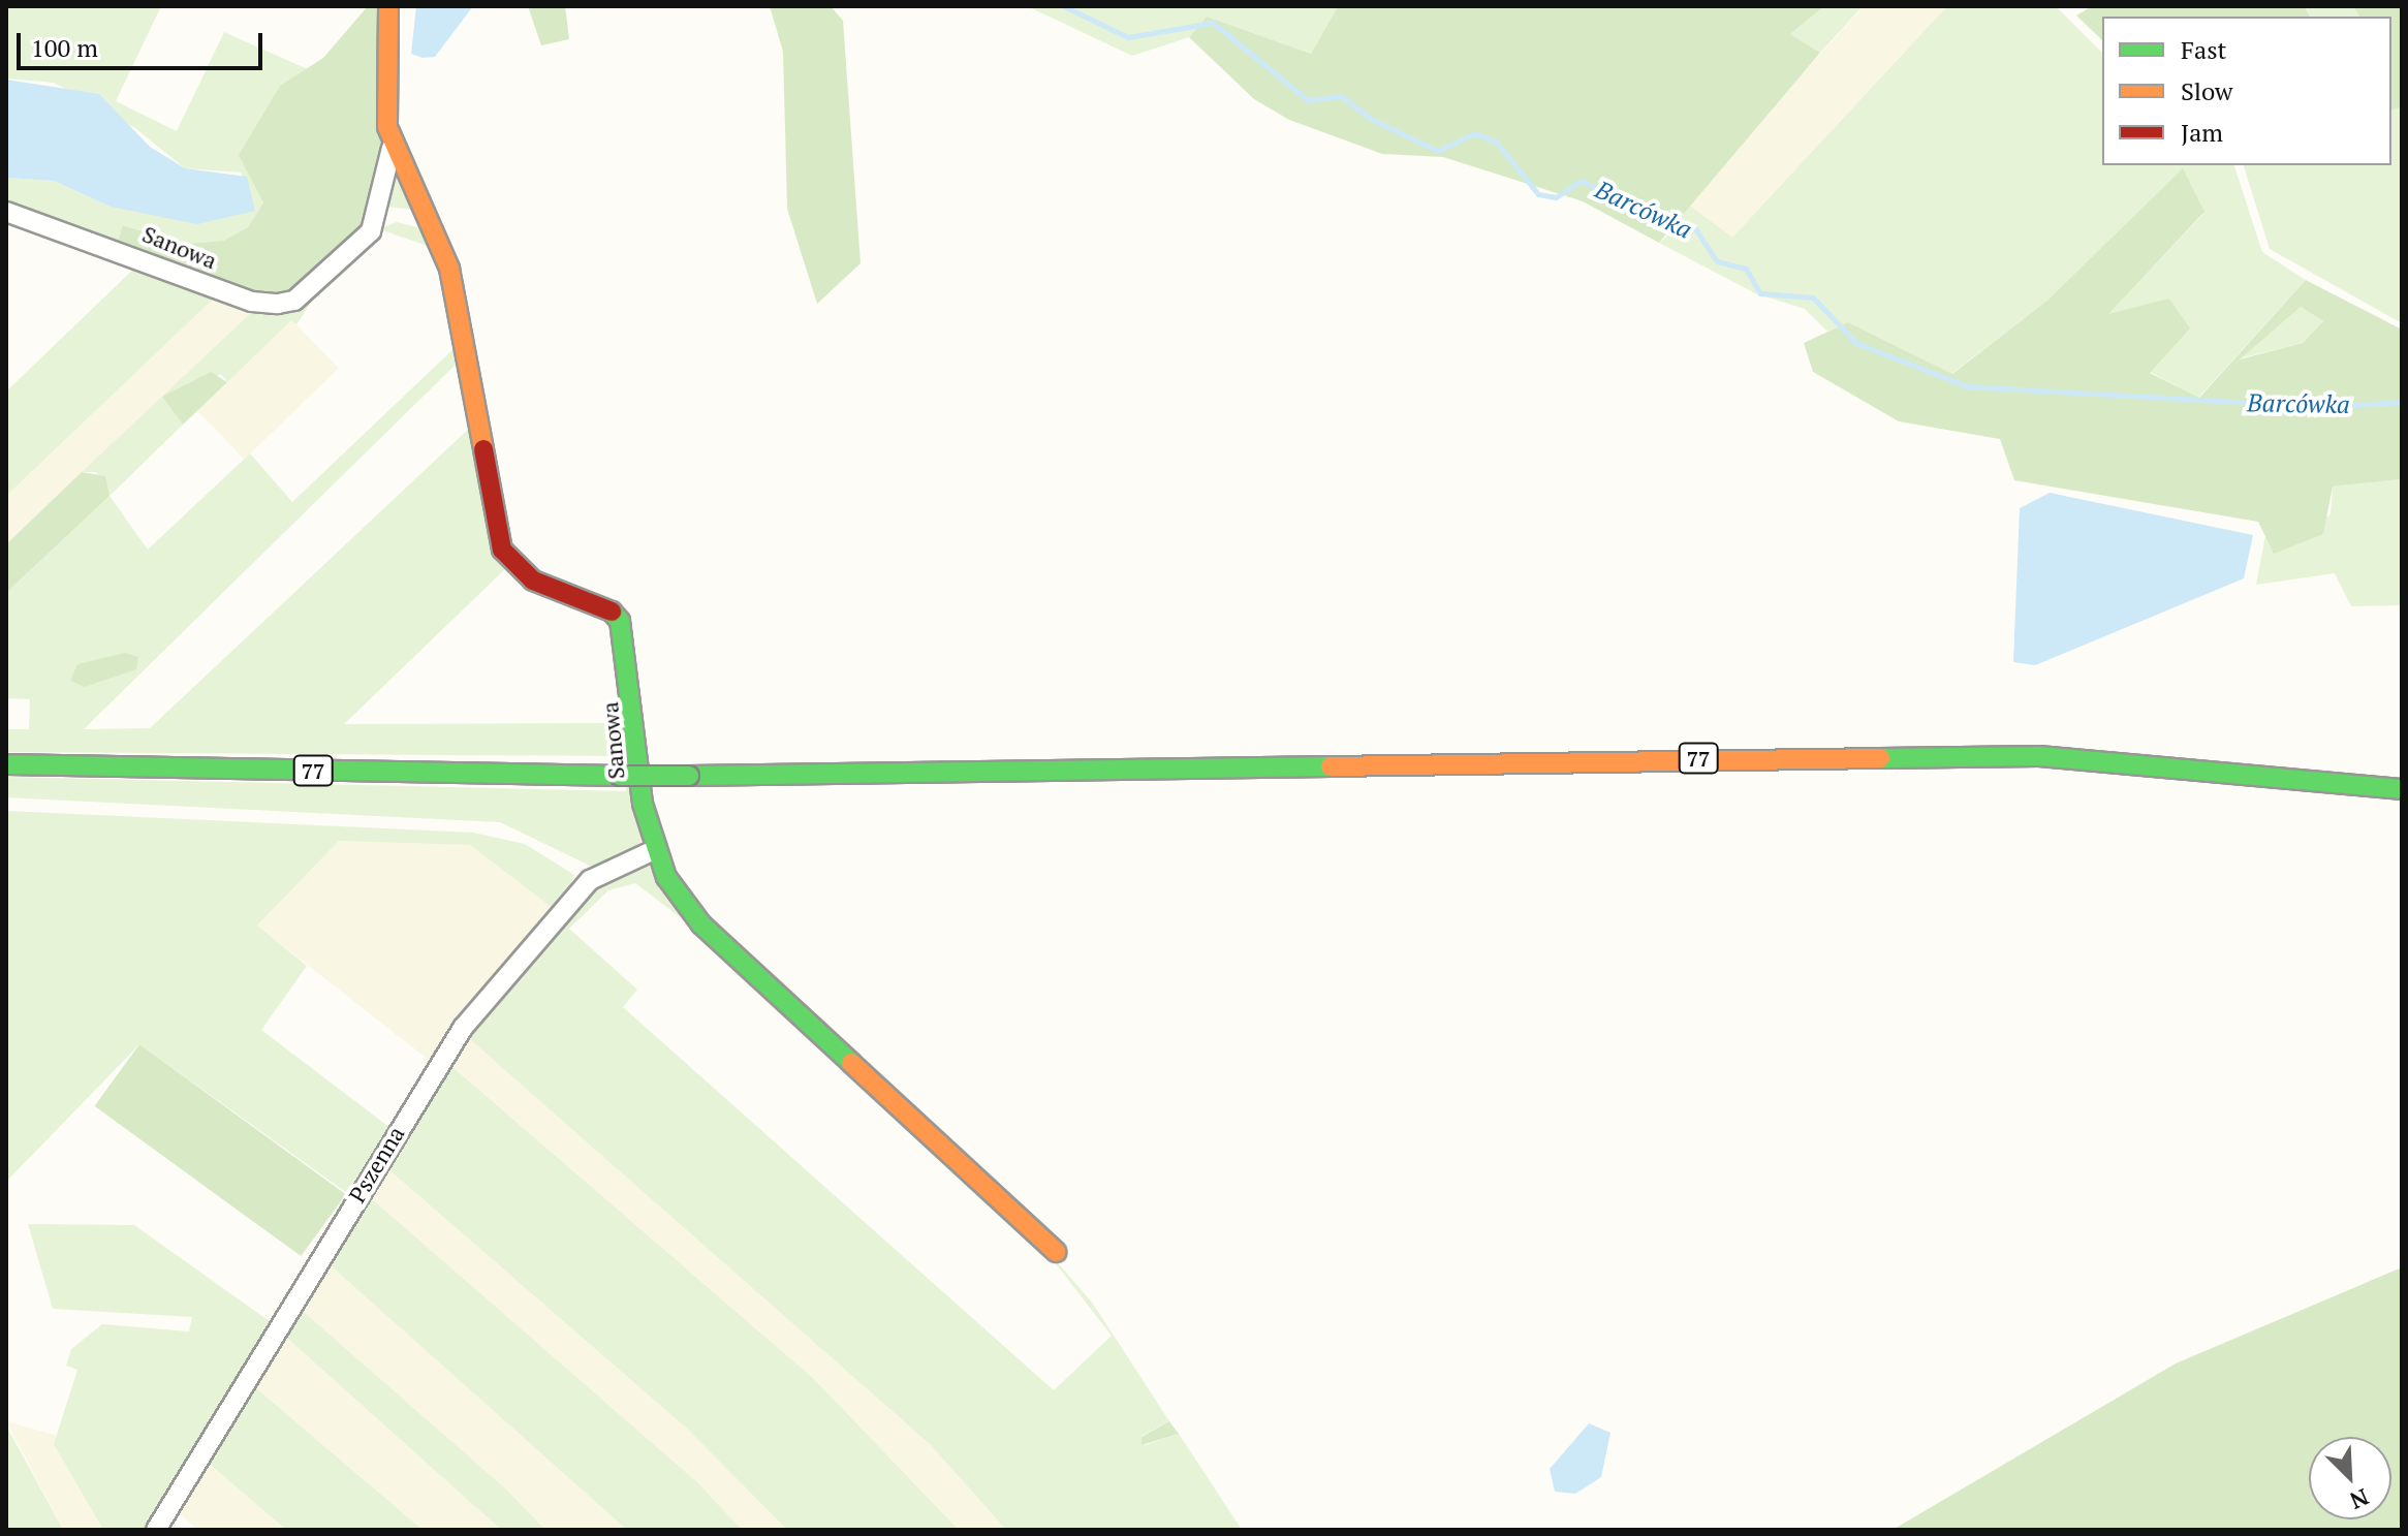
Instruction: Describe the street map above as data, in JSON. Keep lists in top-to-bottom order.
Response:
{
  "streets": {
    "main road": ["Sanowa", "77"],
    "street": ["Pszenna"]
  },
  "crossings": [
    ["Sanowa", "Pszenna"]
  ],
  "water": ["Barcówka"],
  "legend": ["Fast", "Slow", "Jam"],
  "scale_bar": "100 m",
  "north": "bottom right"
}
